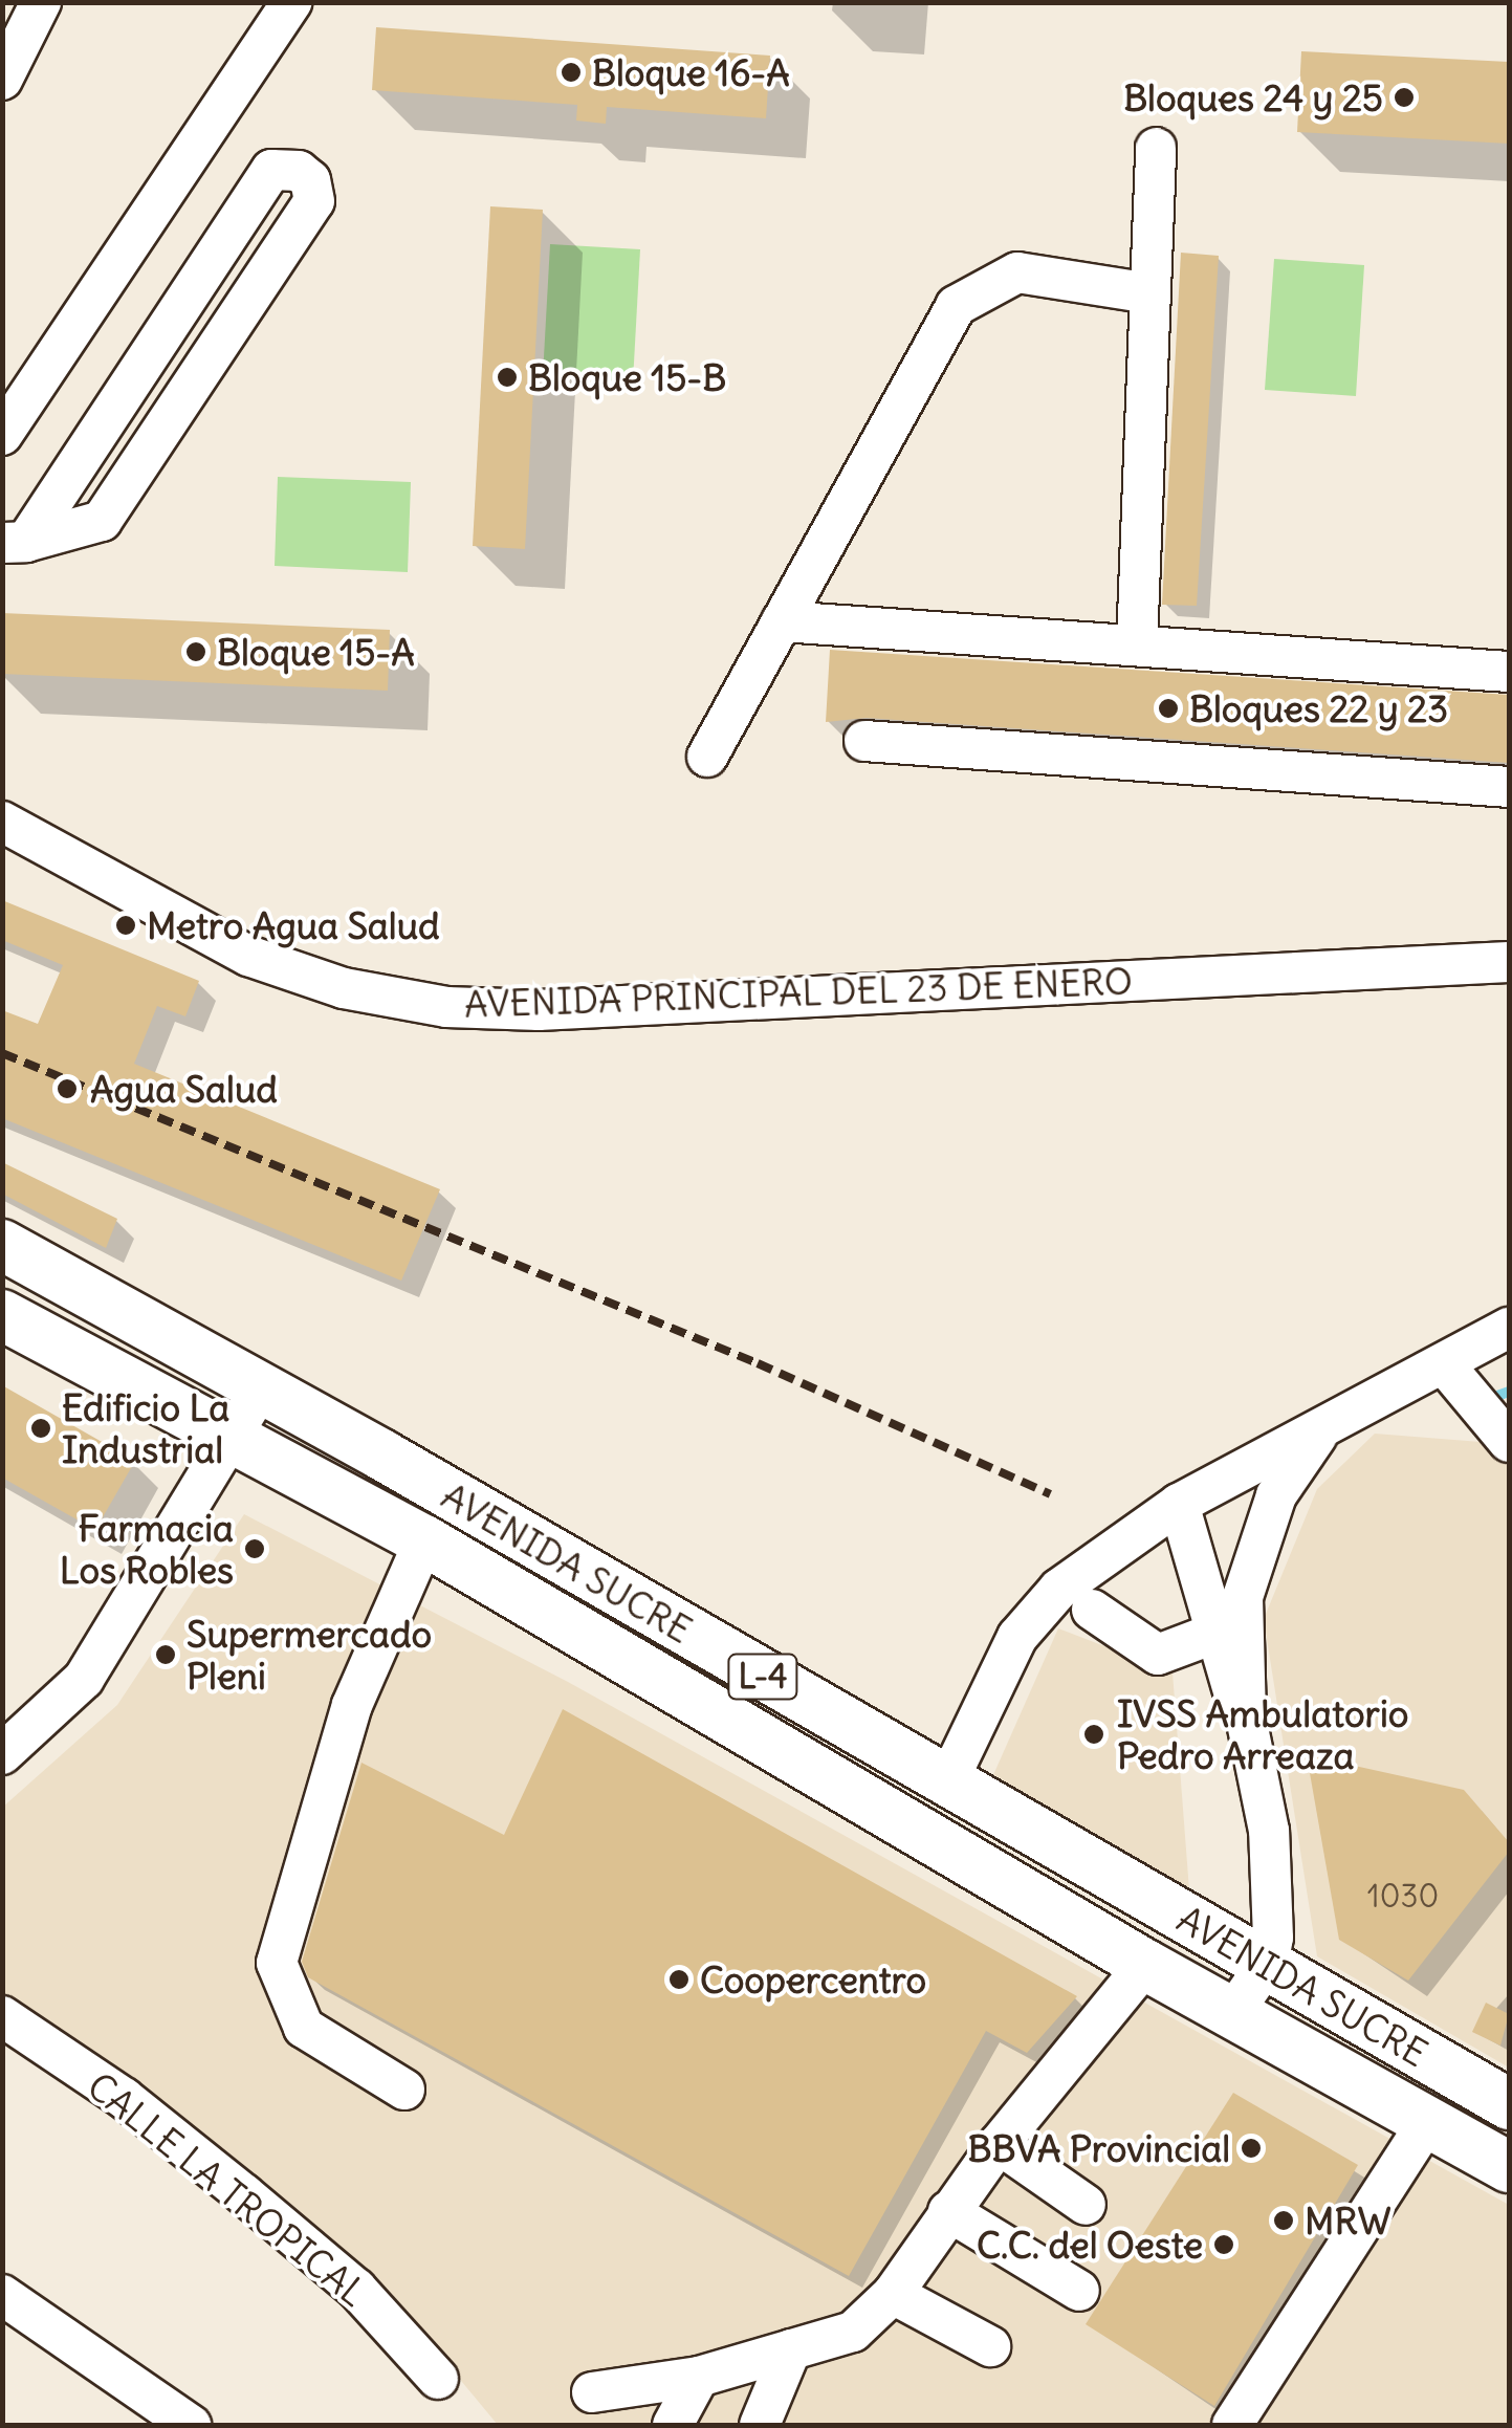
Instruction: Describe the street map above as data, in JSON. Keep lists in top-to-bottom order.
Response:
{
  "streets": {
    "main road": ["AVENIDA SUCRE", "L-4"],
    "street": ["AVENIDA PRINCIPAL DEL 23 DE ENERO", "CALLE LA TROPICAL"]
  },
  "places": [
    "Bloque 16-A",
    "Bloques 24 y 25",
    "Bloque 15-B",
    "Bloque 15-A",
    "Bloques 22 y 23",
    "Metro Agua Salud",
    "Agua Salud",
    "Edificio La Industrial",
    "Farmacia Los Robles",
    "Supermercado Pleni",
    "IVSS Ambulatorio Pedro Arreaza",
    "Coopercentro",
    "BBVA Provincial",
    "MRW",
    "C.C. del Oeste"
  ],
  "house_numbers": ["1030"]
}
